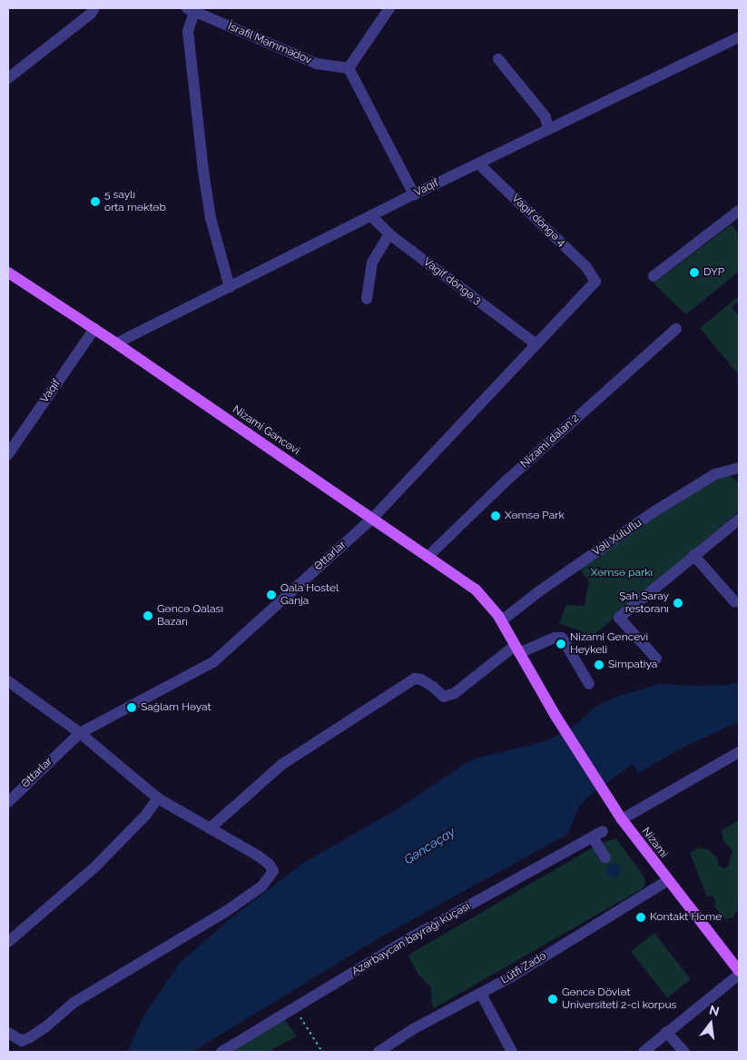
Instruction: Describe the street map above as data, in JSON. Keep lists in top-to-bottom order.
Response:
{
  "streets": {
    "main road": ["Nizami Gəncəvi", "Nizami"],
    "street": [
      "İsrafil Məmmədov",
      "Vaqif",
      "Vagif döngə 4",
      "Vagif döngə 3",
      "Nizami dalan 2",
      "Vəli Xuluflu",
      "Əttarlar",
      "Azərbaycan bayrağı küçəsi",
      "Lütfi Zadə"
    ]
  },
  "crossings": [
    ["Vaqif", "Vagif döngə 4"],
    ["Vaqif", "Vagif döngə 3"],
    ["Vaqif", "Nizami Gəncəvi"],
    ["Vagif döngə 4", "Əttarlar"],
    ["Vagif döngə 3", "Əttarlar"],
    ["Nizami Gəncəvi", "Nizami dalan 2"],
    ["Nizami Gəncəvi", "Vəli Xuluflu"],
    ["Nizami Gəncəvi", "Əttarlar"],
    ["Nizami Gəncəvi", "Nizami"],
    ["Nizami", "Lütfi Zadə"]
  ],
  "water": ["Gəncəçay"],
  "parks": ["Xəmsə parkı"],
  "places": [
    "5 saylı orta məktəb",
    "DYP",
    "Xəmsə Park",
    "Qala Hostel Ganja",
    "Şah Saray restoranı",
    "Gəncə Qalası Bazarı",
    "Nizami Gencevi Heykeli",
    "Simpatiya",
    "Sağlam Həyat",
    "Kontakt Home",
    "Gəncə Dövlət Universiteti 2-ci korpus"
  ],
  "north": "top"
}
